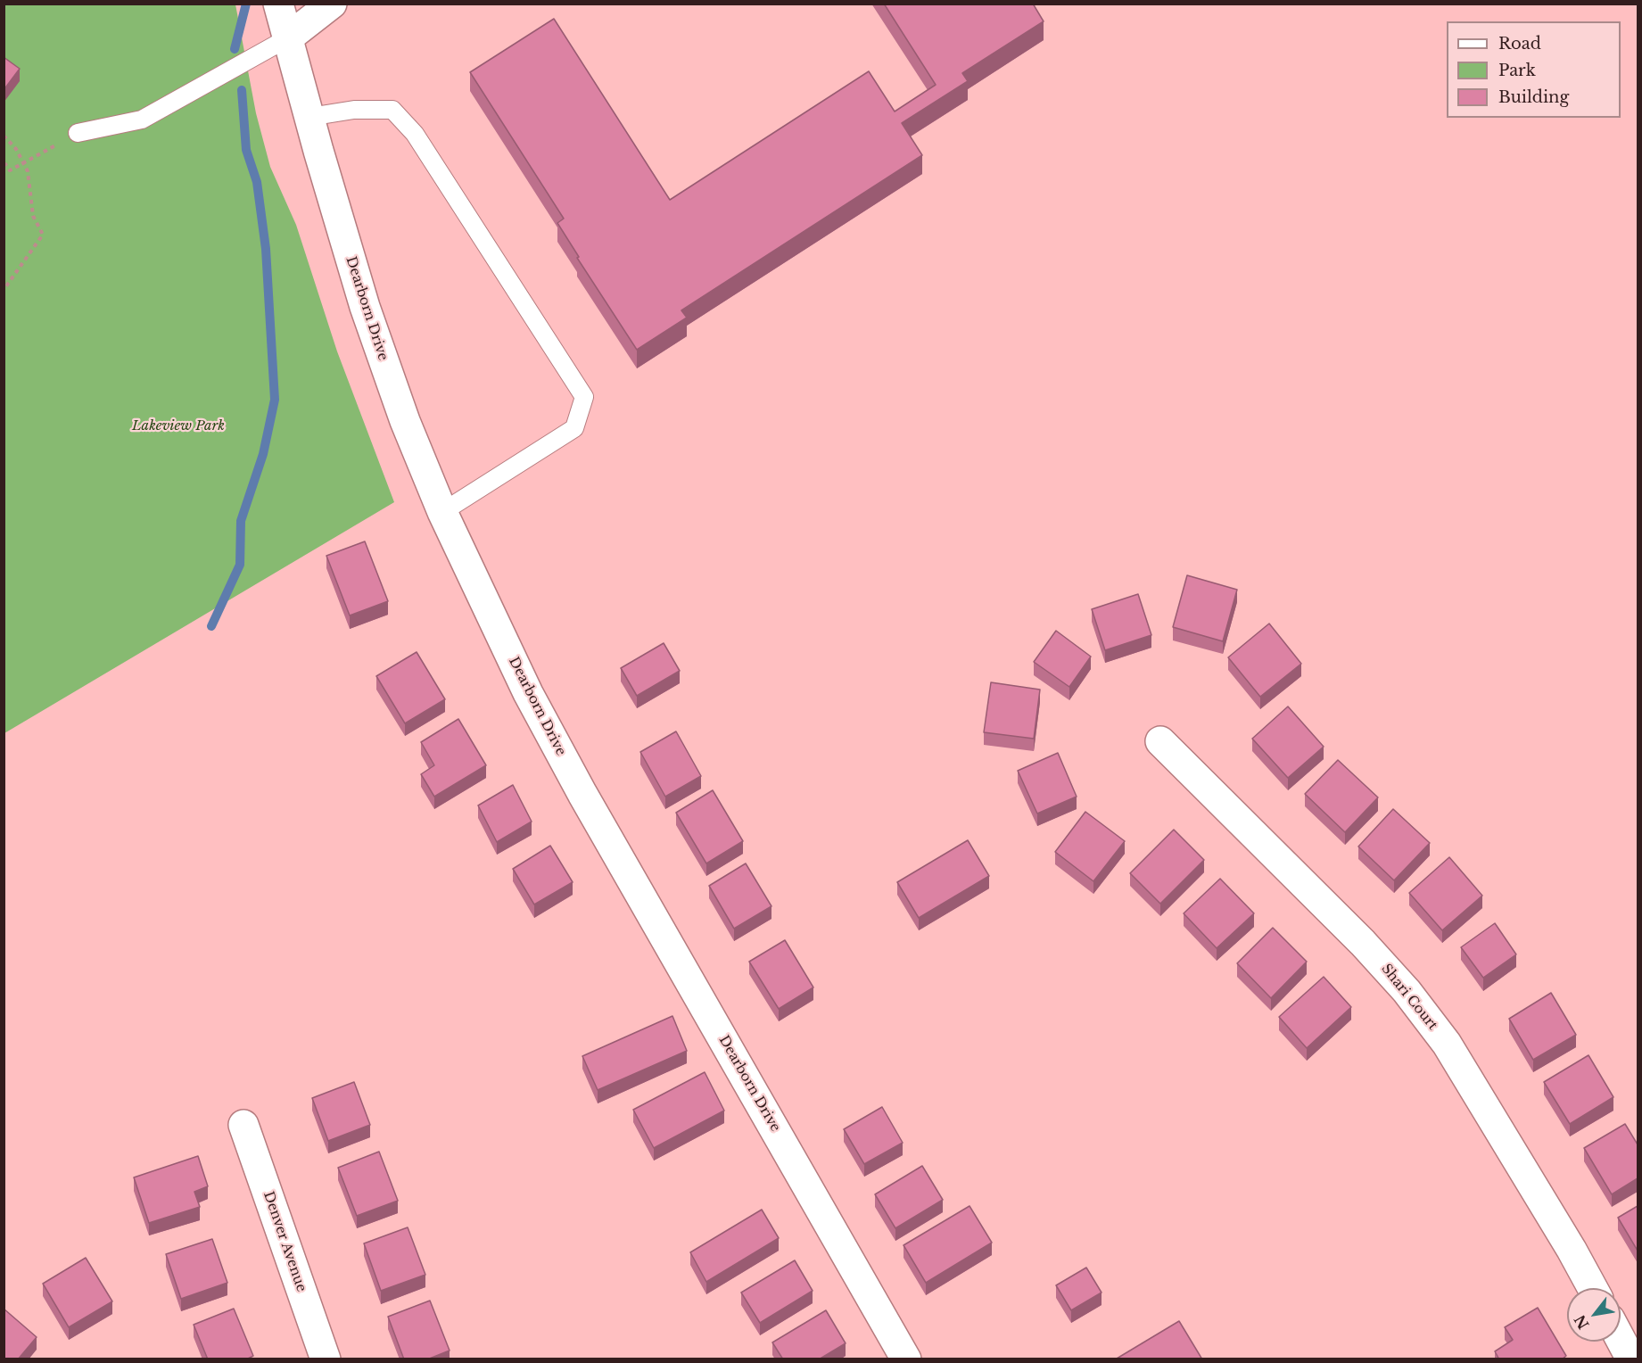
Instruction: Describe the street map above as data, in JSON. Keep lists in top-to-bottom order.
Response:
{
  "streets": {
    "street": ["Dearborn Drive", "Shari Court", "Denver Avenue"]
  },
  "parks": ["Lakeview Park"],
  "legend": ["Road", "Park", "Building"],
  "north": "bottom left"
}
